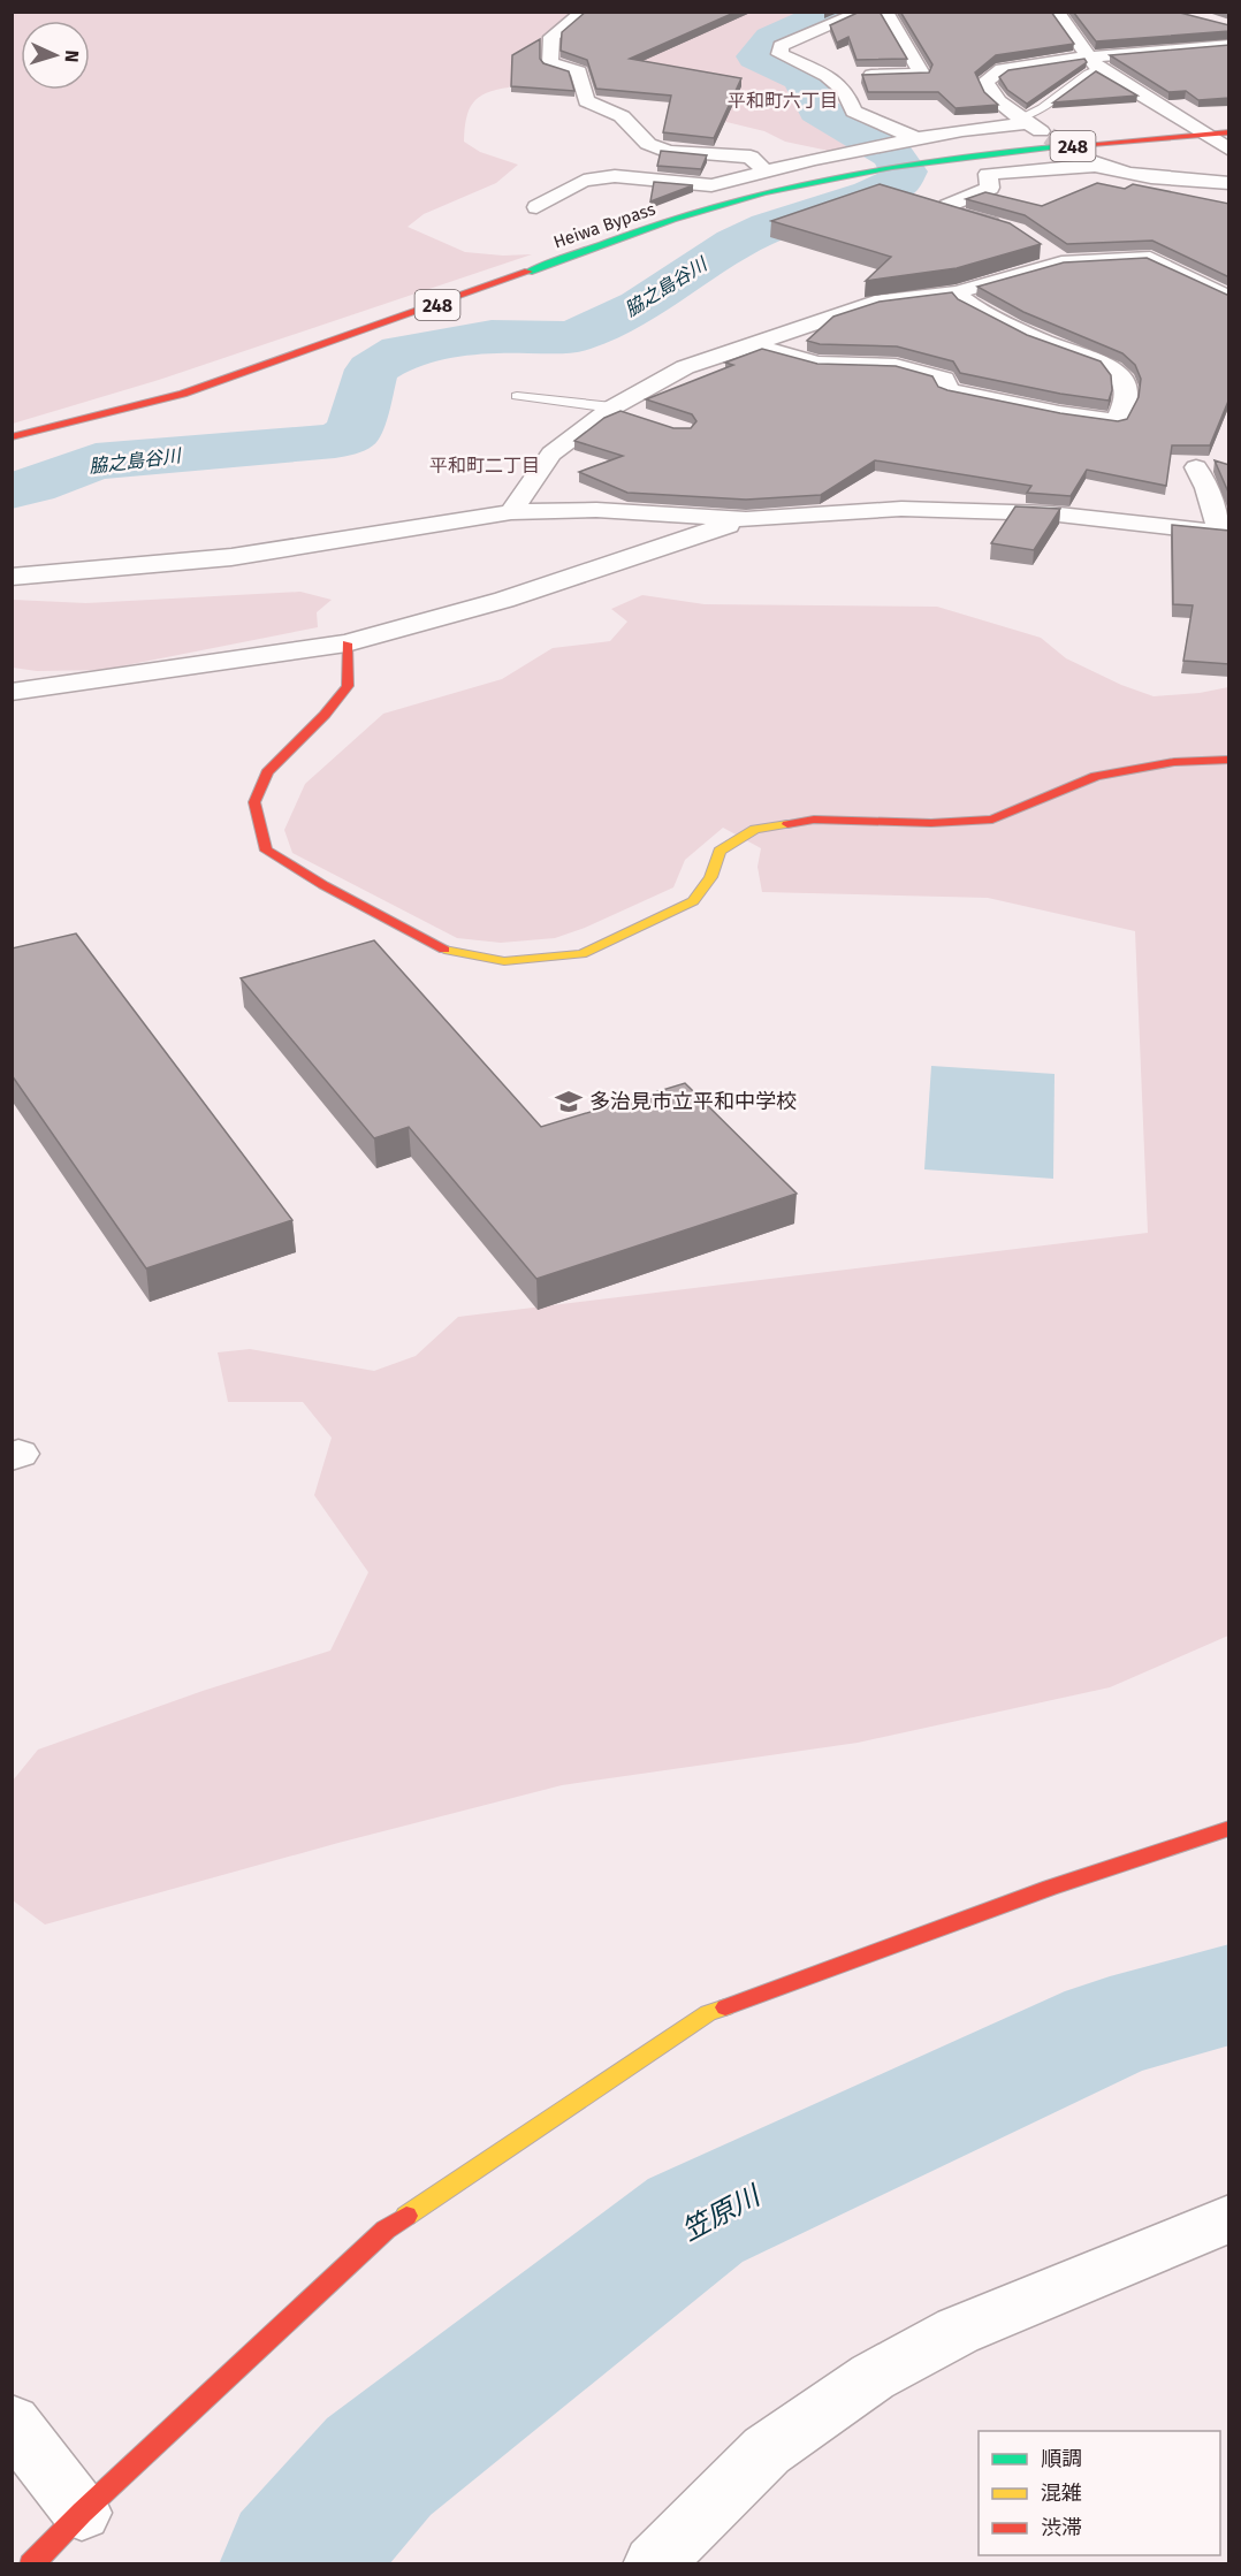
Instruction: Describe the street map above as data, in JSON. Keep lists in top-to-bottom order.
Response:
{
  "streets": {
    "main road": ["248", "Heiwa Bypass"]
  },
  "districts": ["平和町六丁目", "平和町二丁目"],
  "water": ["脇之島谷川", "笠原川"],
  "places": {
    "school or university": ["多治見市立平和中学校"]
  },
  "legend": ["順調", "混雑", "渋滞"],
  "north": "right"
}
